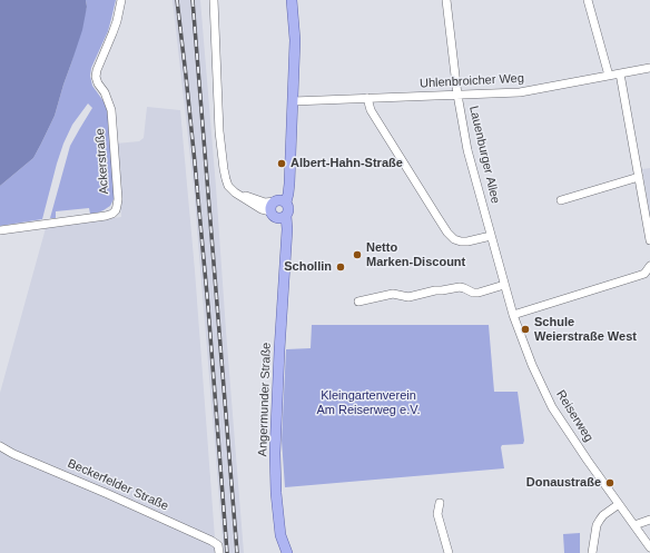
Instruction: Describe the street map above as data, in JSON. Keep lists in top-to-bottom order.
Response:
{
  "streets": {
    "main road": ["Angermunder Straße"],
    "street": [
      "Uhlenbroicher Weg",
      "Lauenburger Allee",
      "Ackerstraße",
      "Reiserweg",
      "Beckerfelder Straße"
    ]
  },
  "crossings": [
    ["Uhlenbroicher Weg", "Lauenburger Allee"],
    ["Lauenburger Allee", "Reiserweg"]
  ],
  "parks": ["Kleingartenverein Am Reiserweg e.V."],
  "places": [
    "Albert-Hahn-Straße",
    "Netto Marken-Discount",
    "Schollin",
    "Schule Weierstraße West",
    "Donaustraße"
  ]
}
